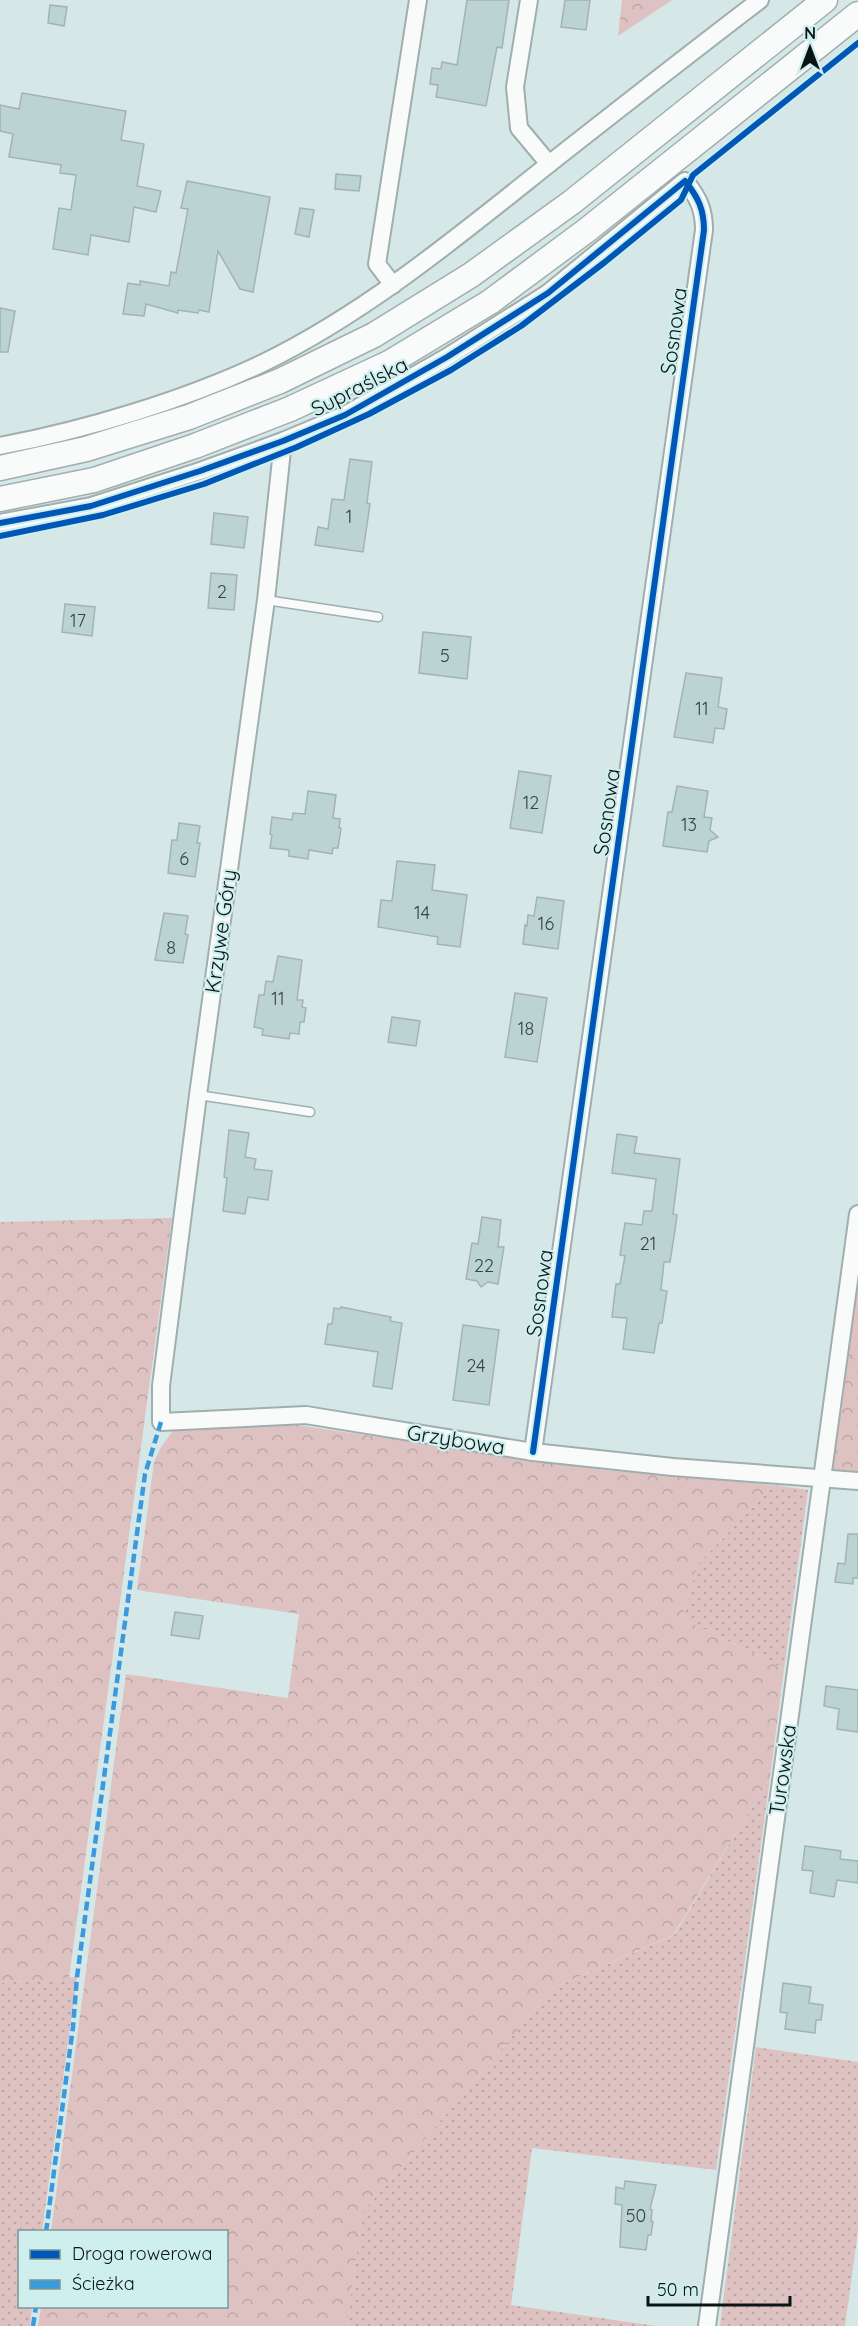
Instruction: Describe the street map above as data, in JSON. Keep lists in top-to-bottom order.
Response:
{
  "streets": {
    "street": [
      "Sosnowa",
      "Supraślska",
      "Krzywe Góry",
      "Grzybowa",
      "Turowska"
    ]
  },
  "crossings": [
    ["Sosnowa", "Supraślska"],
    ["Sosnowa", "Grzybowa"],
    ["Supraślska", "Krzywe Góry"],
    ["Krzywe Góry", "Grzybowa"],
    ["Grzybowa", "Turowska"]
  ],
  "house_numbers": [
    "1",
    "2",
    "17",
    "5",
    "11",
    "12",
    "13",
    "6",
    "14",
    "16",
    "8",
    "11",
    "18",
    "21",
    "22",
    "24",
    "50"
  ],
  "legend": ["Droga rowerowa", "Ścieżka"],
  "scale_bar": "50 m",
  "north": "top"
}
